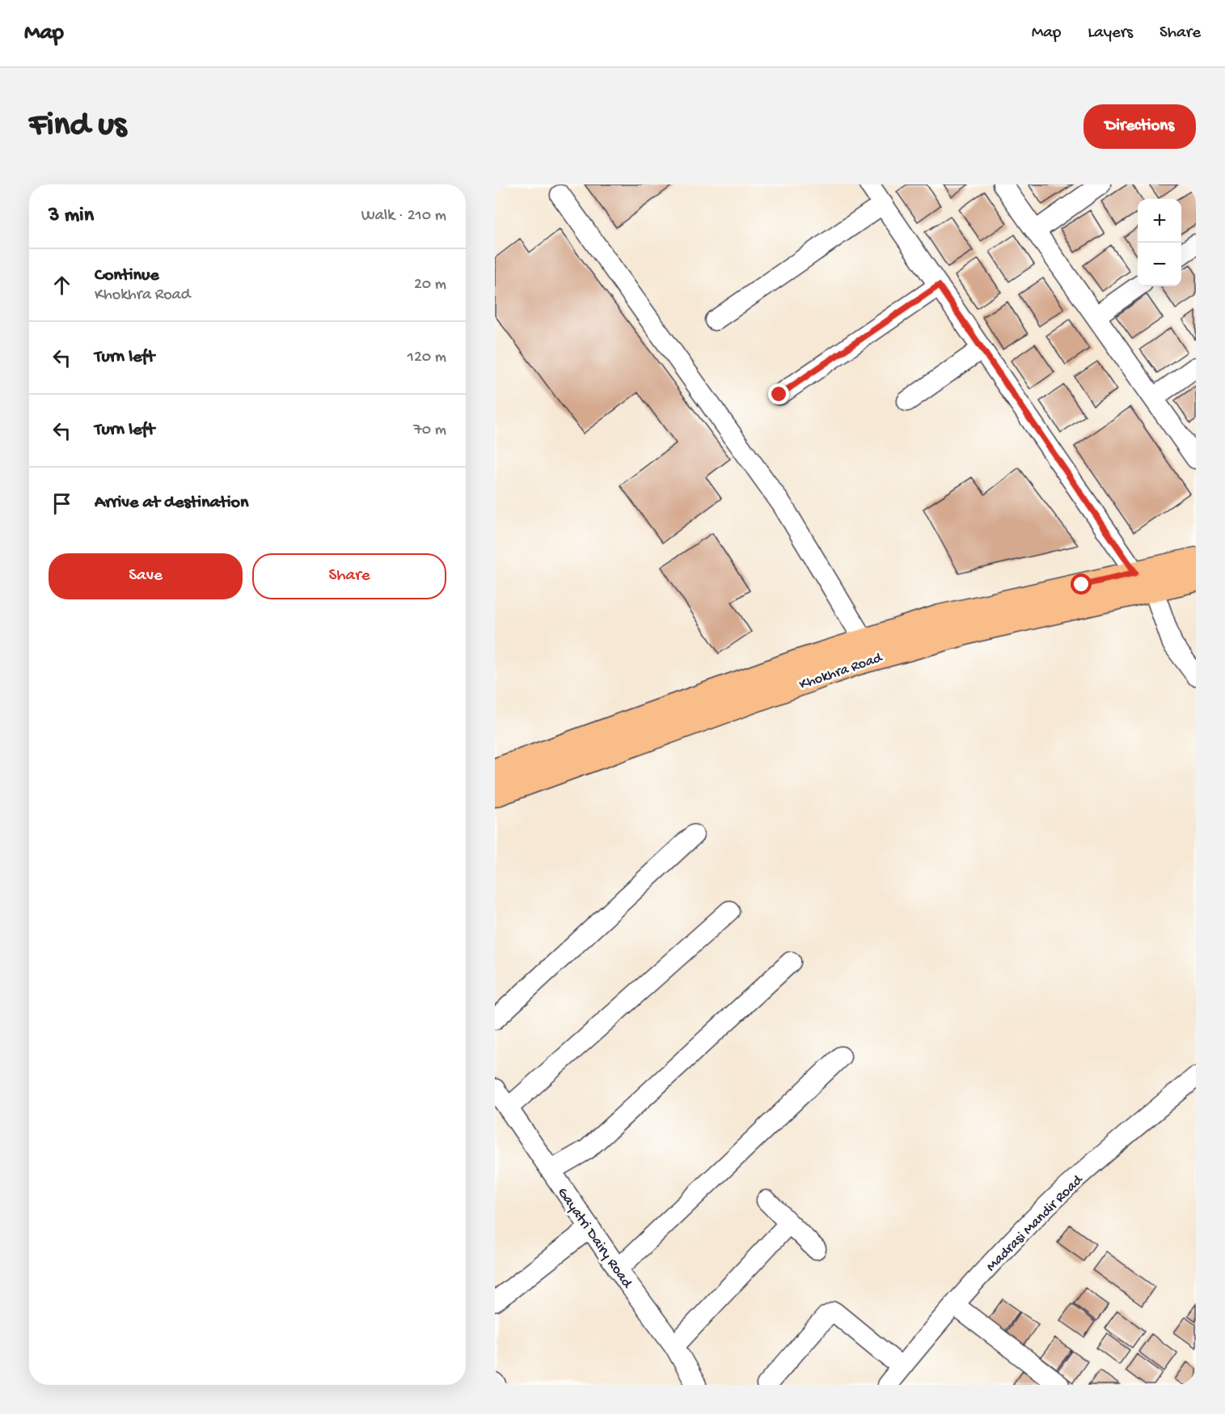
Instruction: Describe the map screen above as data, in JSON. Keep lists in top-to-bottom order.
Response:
{
  "streets": {
    "main road": ["Khokhra Road"],
    "street": ["Madrasi Mandir Road", "Gayatri Dairy Road"]
  },
  "page": {
    "header": "Map",
    "nav": ["Map", "Layers", "Share"],
    "buttons": [
      "Directions",
      ["Save", "Share"]
    ],
    "title": "Find us",
    "heading": ["3 min", "Walk · 210 m"],
    "map_buttons": ["+", "−"],
    "list": [
      ["Continue", "Khokhra Road", "20 m"],
      ["Turn left", "120 m"],
      ["Turn left", "70 m"],
      "Arrive at destination"
    ]
  }
}
